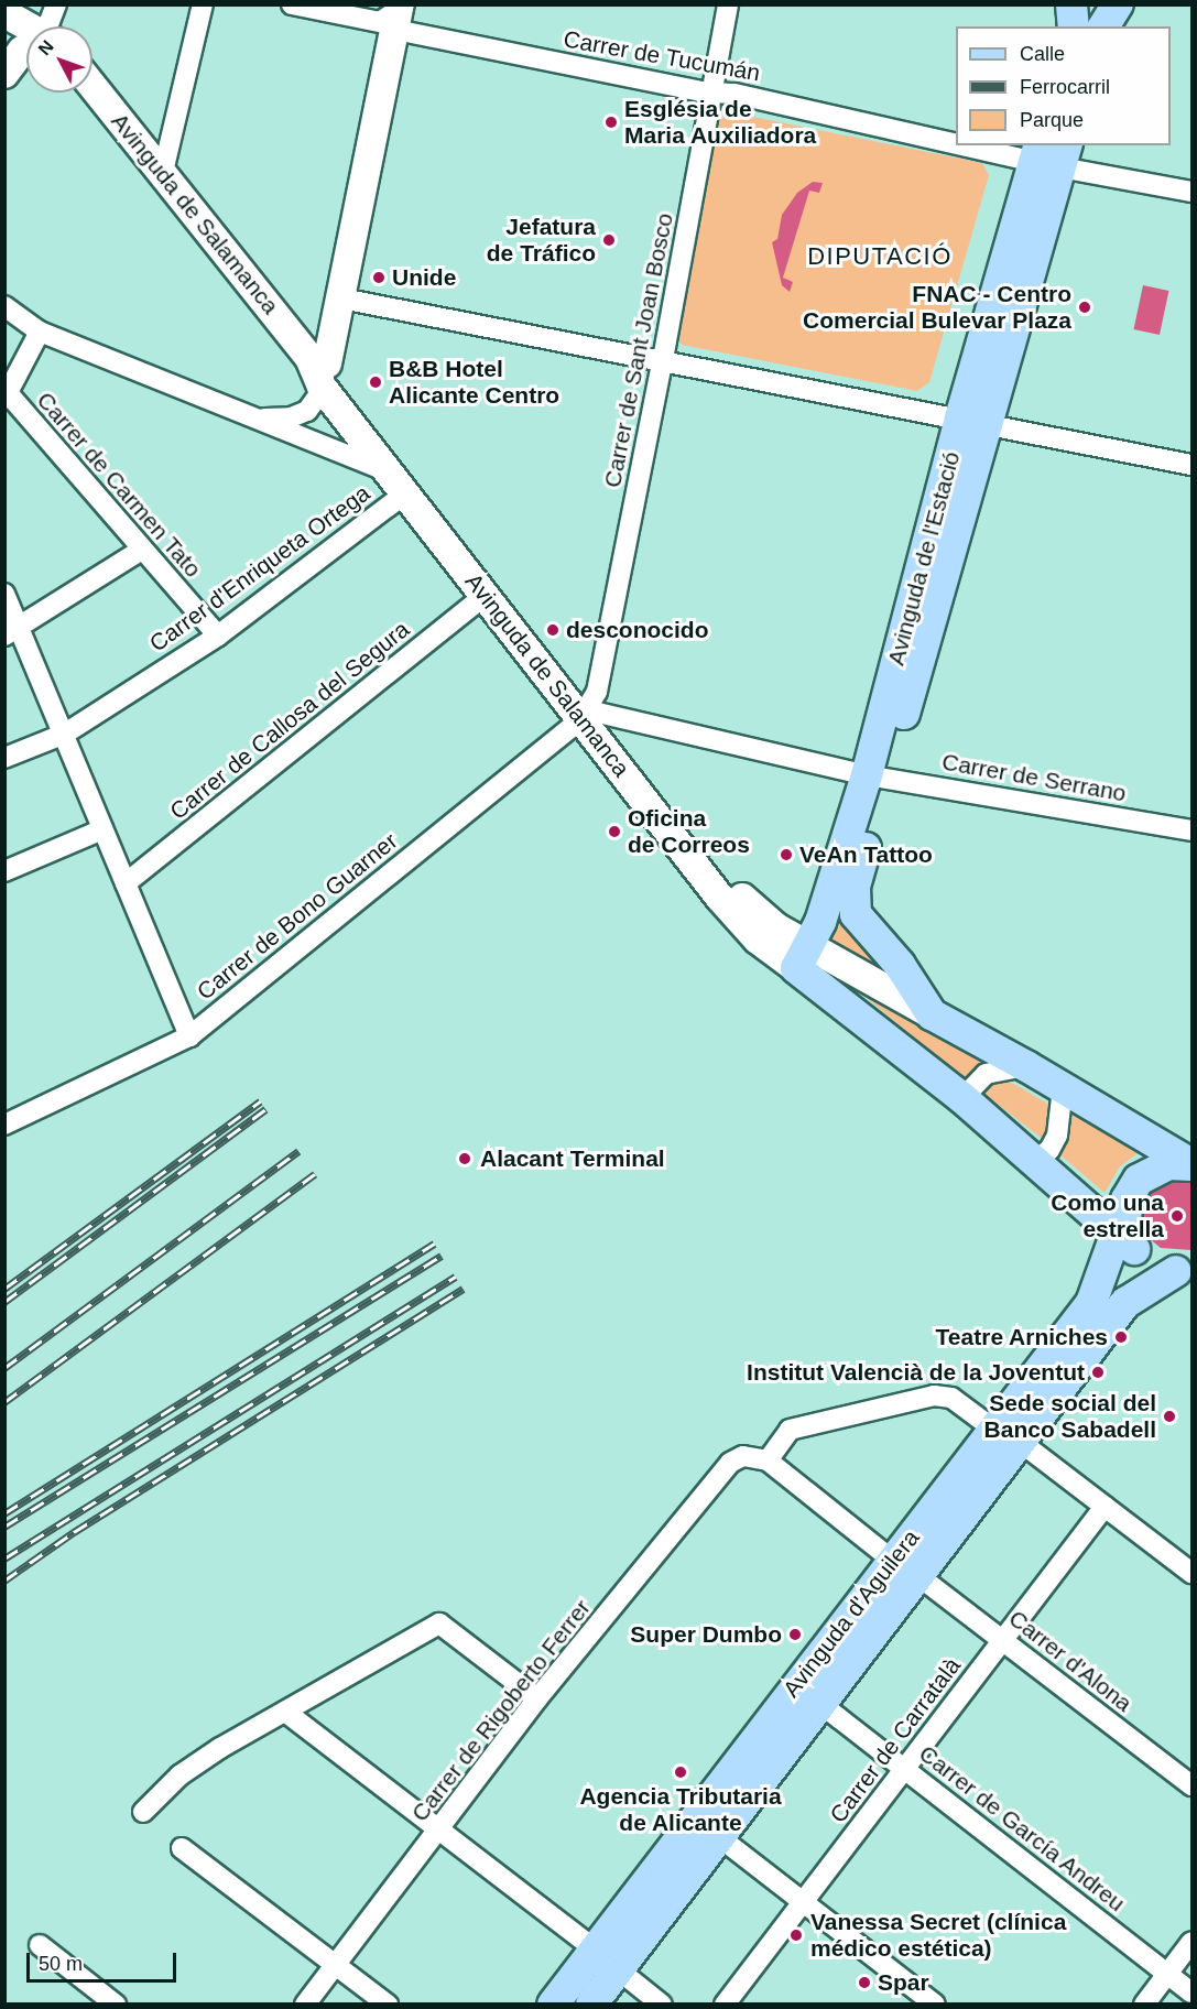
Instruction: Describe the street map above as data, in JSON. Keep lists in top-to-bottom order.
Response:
{
  "streets": {
    "main road": ["Avinguda de Salamanca", "Avinguda de l'Estació", "Avinguda d'Aguilera"],
    "street": [
      "Carrer de Tucumán",
      "Carrer de Sant Joan Bosco",
      "Carrer de Carmen Tato",
      "Carrer d'Enriqueta Ortega",
      "Carrer de Callosa del Segura",
      "Carrer de Serrano",
      "Carrer de Bono Guarner",
      "Carrer d'Alona",
      "Carrer de Rigoberto Ferrer",
      "Carrer de Carratalà",
      "Carrer de García Andreu"
    ]
  },
  "crossings": [
    ["Carrer de Tucumán", "Carrer de Sant Joan Bosco"],
    ["Carrer de Tucumán", "Avinguda de l'Estació"],
    ["Avinguda de Salamanca", "Carrer de Sant Joan Bosco"],
    ["Avinguda de Salamanca", "Avinguda de l'Estació"],
    ["Avinguda de Salamanca", "Carrer d'Enriqueta Ortega"],
    ["Avinguda de Salamanca", "Carrer de Callosa del Segura"],
    ["Avinguda de Salamanca", "Carrer de Serrano"],
    ["Avinguda de Salamanca", "Carrer de Bono Guarner"],
    ["Avinguda de Salamanca", "Avinguda d'Aguilera"],
    ["Carrer de Sant Joan Bosco", "Carrer de Serrano"],
    ["Carrer de Sant Joan Bosco", "Carrer de Bono Guarner"],
    ["Carrer de Carmen Tato", "Carrer d'Enriqueta Ortega"],
    ["Avinguda de l'Estació", "Carrer de Serrano"],
    ["Carrer de Serrano", "Carrer de Bono Guarner"],
    ["Avinguda d'Aguilera", "Carrer d'Alona"],
    ["Avinguda d'Aguilera", "Carrer de García Andreu"],
    ["Carrer d'Alona", "Carrer de Rigoberto Ferrer"],
    ["Carrer d'Alona", "Carrer de Carratalà"],
    ["Carrer de Carratalà", "Carrer de García Andreu"]
  ],
  "districts": ["DIPUTACIÓ"],
  "places": [
    "Església de Maria Auxiliadora",
    "Jefatura de Tráfico",
    "Unide",
    "FNAC - Centro Comercial Bulevar Plaza",
    "B&B Hotel Alicante Centro",
    "desconocido",
    "Oficina de Correos",
    "VeAn Tattoo",
    "Alacant Terminal",
    "Como una estrella",
    "Teatre Arniches",
    "Institut Valencià de la Joventut",
    "Sede social del Banco Sabadell",
    "Super Dumbo",
    "Agencia Tributaria de Alicante",
    "Vanessa Secret (clínica médico estética)",
    "Spar"
  ],
  "legend": ["Calle", "Ferrocarril", "Parque"],
  "scale_bar": "50 m",
  "north": "top left"
}
